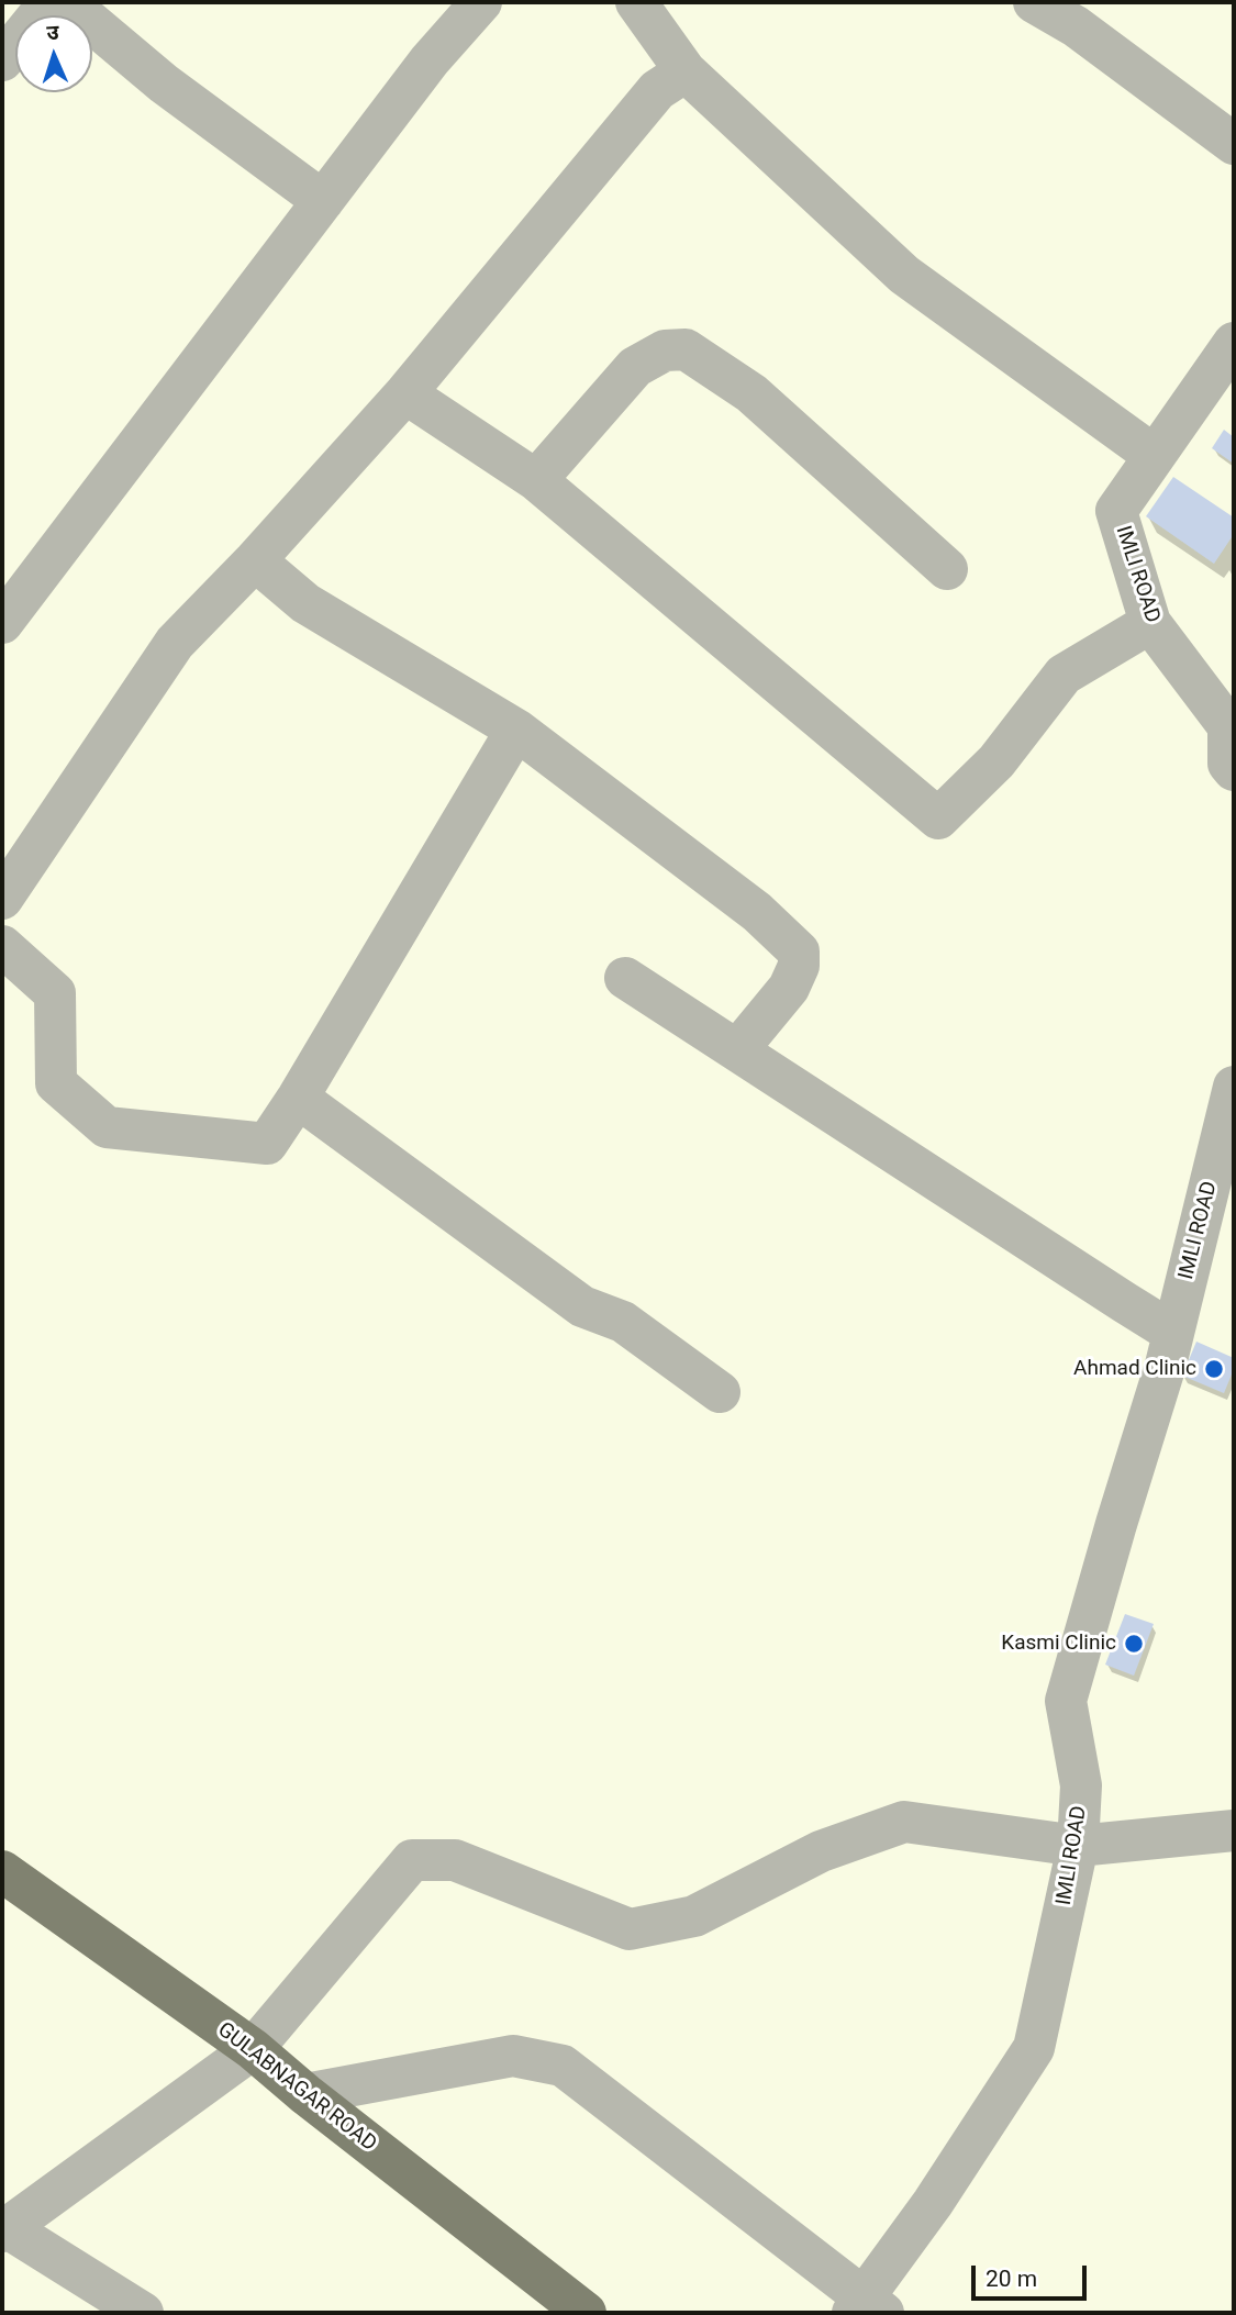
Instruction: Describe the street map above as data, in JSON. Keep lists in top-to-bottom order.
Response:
{
  "streets": {
    "main road": ["GULABNAGAR ROAD"],
    "street": ["IMLI ROAD"]
  },
  "places": ["Ahmad Clinic", "Kasmi Clinic"],
  "scale_bar": "20 m",
  "north": "top"
}
